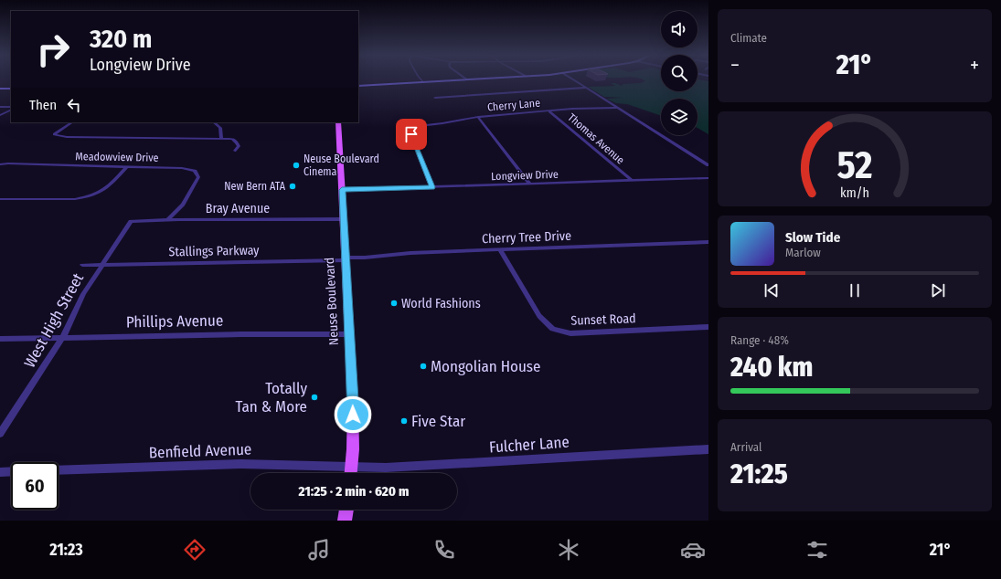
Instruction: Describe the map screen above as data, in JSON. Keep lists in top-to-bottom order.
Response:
{
  "streets": {
    "main road": ["Neuse Boulevard"],
    "street": [
      "Cherry Lane",
      "Thomas Avenue",
      "Meadowview Drive",
      "Longview Drive",
      "Bray Avenue",
      "Cherry Tree Drive",
      "Stallings Parkway",
      "Sunset Road",
      "West High Street",
      "Phillips Avenue",
      "Fulcher Lane",
      "Benfield Avenue"
    ]
  },
  "crossings": [
    ["Cherry Lane", "Thomas Avenue"],
    ["Cherry Lane", "Longview Drive"],
    ["Thomas Avenue", "Longview Drive"],
    ["Meadowview Drive", "Bray Avenue"],
    ["Longview Drive", "Neuse Boulevard"],
    ["Bray Avenue", "Neuse Boulevard"],
    ["Bray Avenue", "West High Street"],
    ["Cherry Tree Drive", "Stallings Parkway"],
    ["Cherry Tree Drive", "Neuse Boulevard"],
    ["Cherry Tree Drive", "Sunset Road"],
    ["Stallings Parkway", "Neuse Boulevard"],
    ["Stallings Parkway", "West High Street"],
    ["Neuse Boulevard", "Phillips Avenue"],
    ["Neuse Boulevard", "Fulcher Lane"],
    ["Neuse Boulevard", "Benfield Avenue"],
    ["West High Street", "Phillips Avenue"],
    ["Fulcher Lane", "Benfield Avenue"]
  ],
  "places": [
    "Neuse Boulevard Cinema",
    "New Bern ATA",
    "World Fashions",
    "Mongolian House",
    "Totally Tan & More",
    "Five Star"
  ],
  "page": {
    "tile": [
      "Climate",
      ["Range · 48%", "240 km"],
      ["Arrival", "21:25"]
    ],
    "turn": ["320 m", "Longview Drive"],
    "heat": ["−", "21°", "+"],
    "then": "Then",
    "song": ["Slow Tide", "Marlow"],
    "limit": "60",
    "trip": "21:25 · 2 min · 620 m",
    "tabs": ["21:23", "21°"],
    "gauge": ["52", "km/h"]
  }
}
